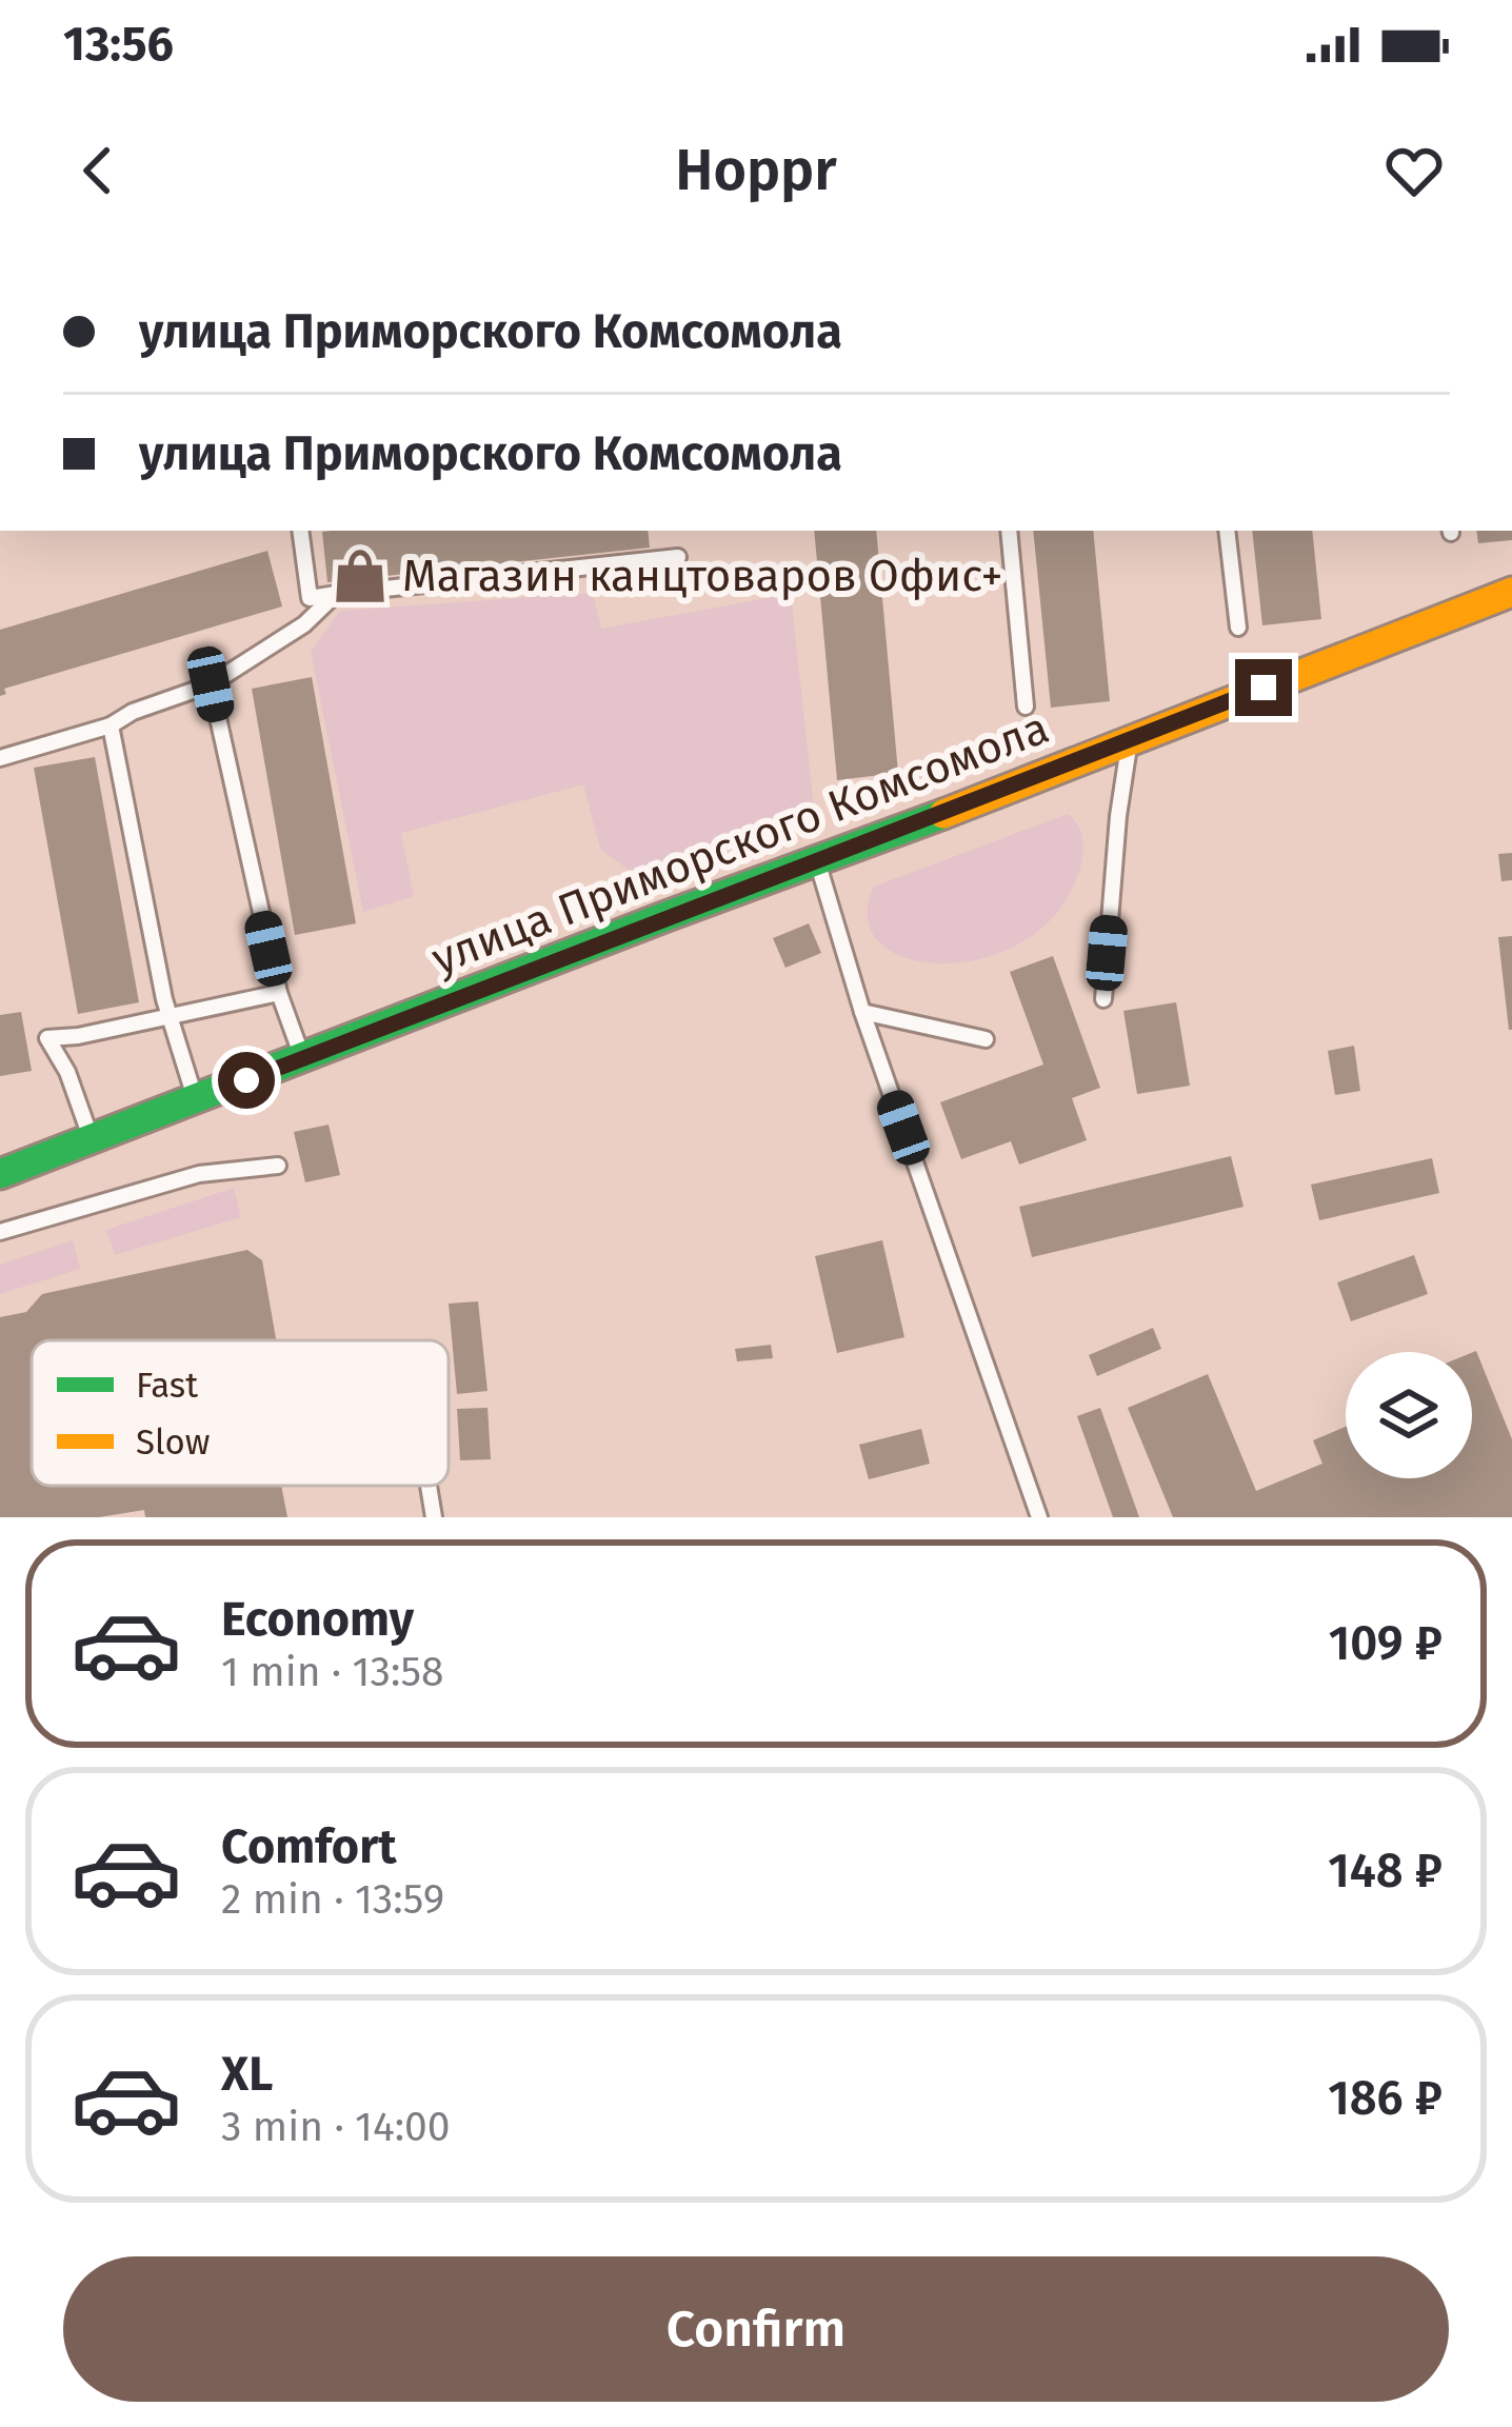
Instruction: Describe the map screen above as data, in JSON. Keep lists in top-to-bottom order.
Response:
{
  "streets": {
    "street": ["улица Приморского Комсомола"]
  },
  "places": {
    "shop": ["Магазин канцтоваров Офис+"]
  },
  "legend": ["Fast", "Slow"],
  "page": {
    "status": "13:56",
    "header": "Hoppr",
    "banner": ["улица Приморского Комсомола", "улица Приморского Комсомола"],
    "list": [
      {
        "name": "Economy",
        "note": "1 min · 13:58",
        "value": "109 ₽"
      },
      {
        "name": "Comfort",
        "note": "2 min · 13:59",
        "value": "148 ₽"
      },
      {
        "name": "XL",
        "note": "3 min · 14:00",
        "value": "186 ₽"
      }
    ],
    "buttons": "Confirm"
  }
}
